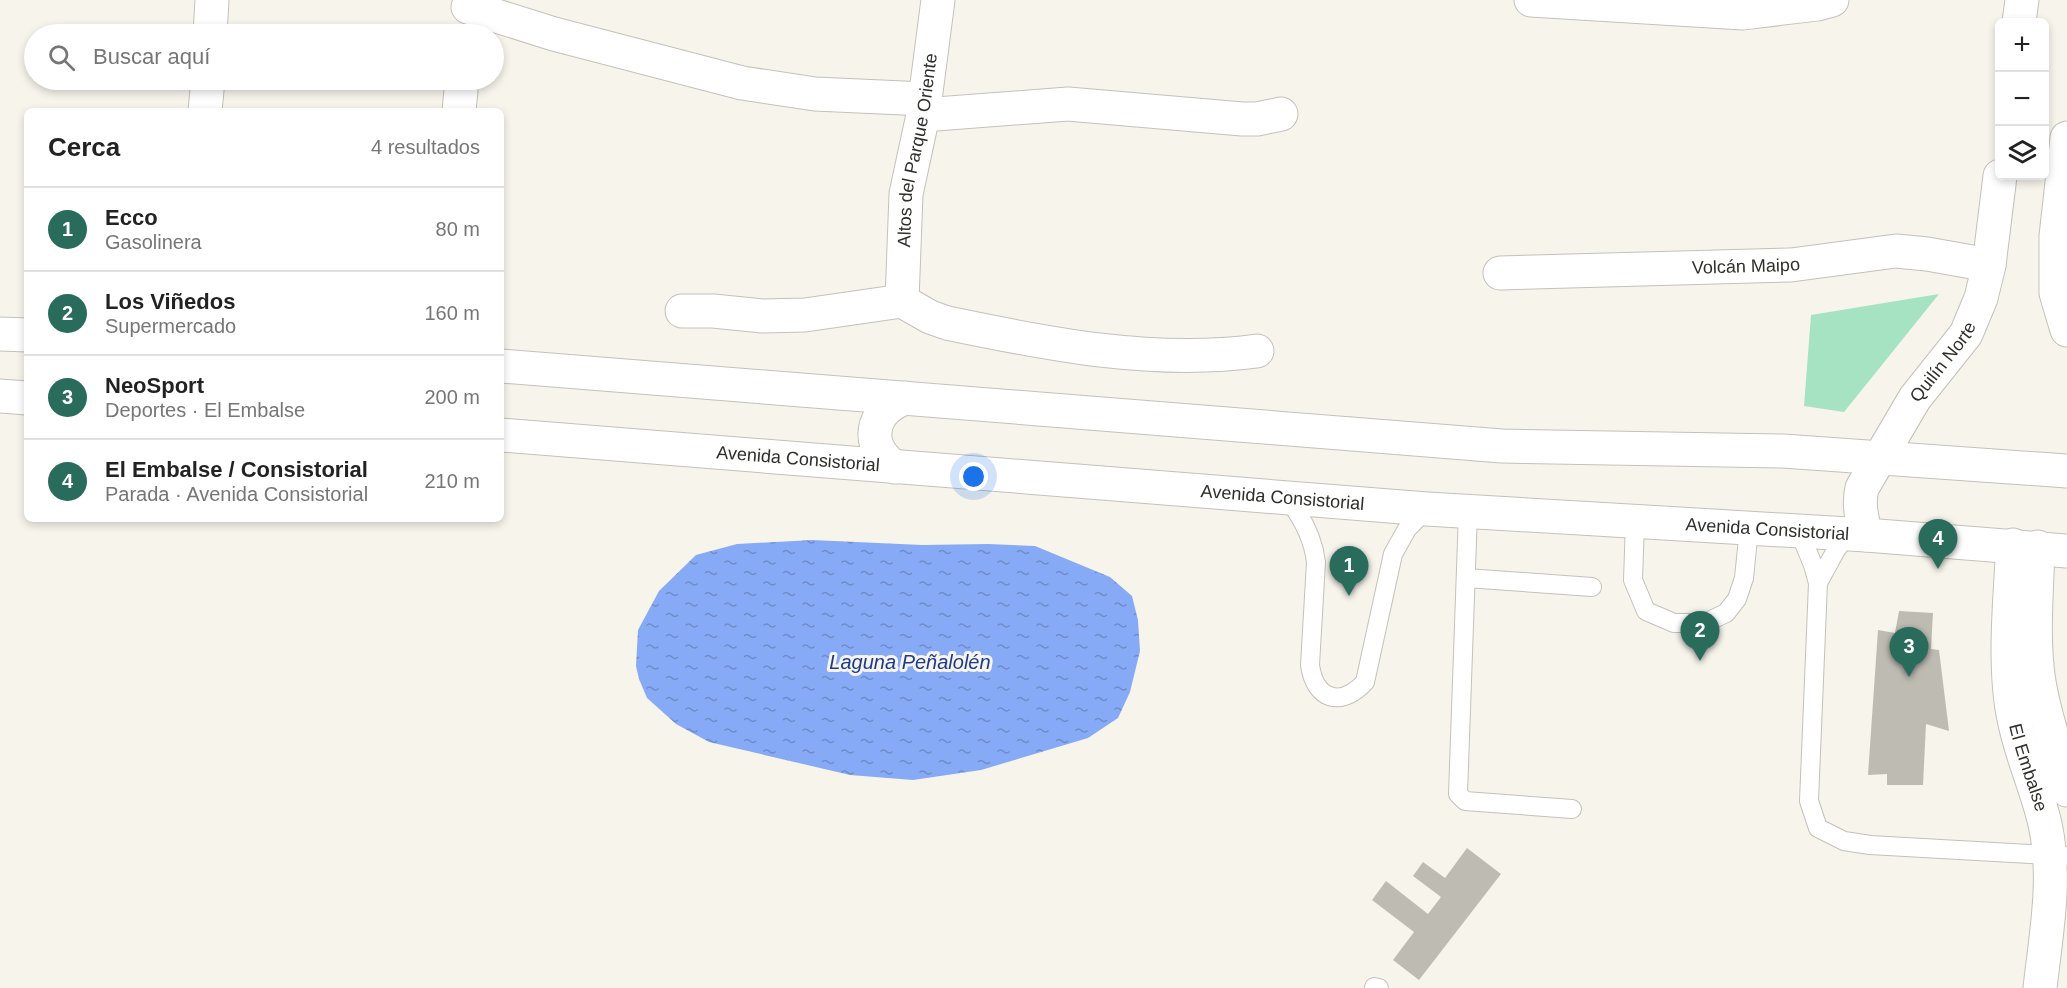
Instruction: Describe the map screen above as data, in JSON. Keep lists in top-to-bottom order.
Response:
{
  "streets": {
    "street": [
      "Altos del Parque Oriente",
      "Volcán Maipo",
      "Quilín Norte",
      "Avenida Consistorial",
      "El Embalse"
    ]
  },
  "crossings": [
    ["Volcán Maipo", "Quilín Norte"],
    ["Quilín Norte", "Avenida Consistorial"],
    ["Avenida Consistorial", "El Embalse"]
  ],
  "water": ["Laguna Peñalolén"],
  "page": {
    "map_buttons": ["+", "−"],
    "search": "Buscar aquí",
    "heading": ["Cerca", "4 resultados"],
    "list": [
      {
        "mark": "1",
        "name": "Ecco",
        "note": "Gasolinera",
        "value": "80 m"
      },
      {
        "mark": "2",
        "name": "Los Viñedos",
        "note": "Supermercado",
        "value": "160 m"
      },
      {
        "mark": "3",
        "name": "NeoSport",
        "note": "Deportes · El Embalse",
        "value": "200 m"
      },
      {
        "mark": "4",
        "name": "El Embalse / Consistorial",
        "note": "Parada · Avenida Consistorial",
        "value": "210 m"
      }
    ],
    "pins": [
      "4",
      "1",
      "2",
      "3"
    ]
  }
}
